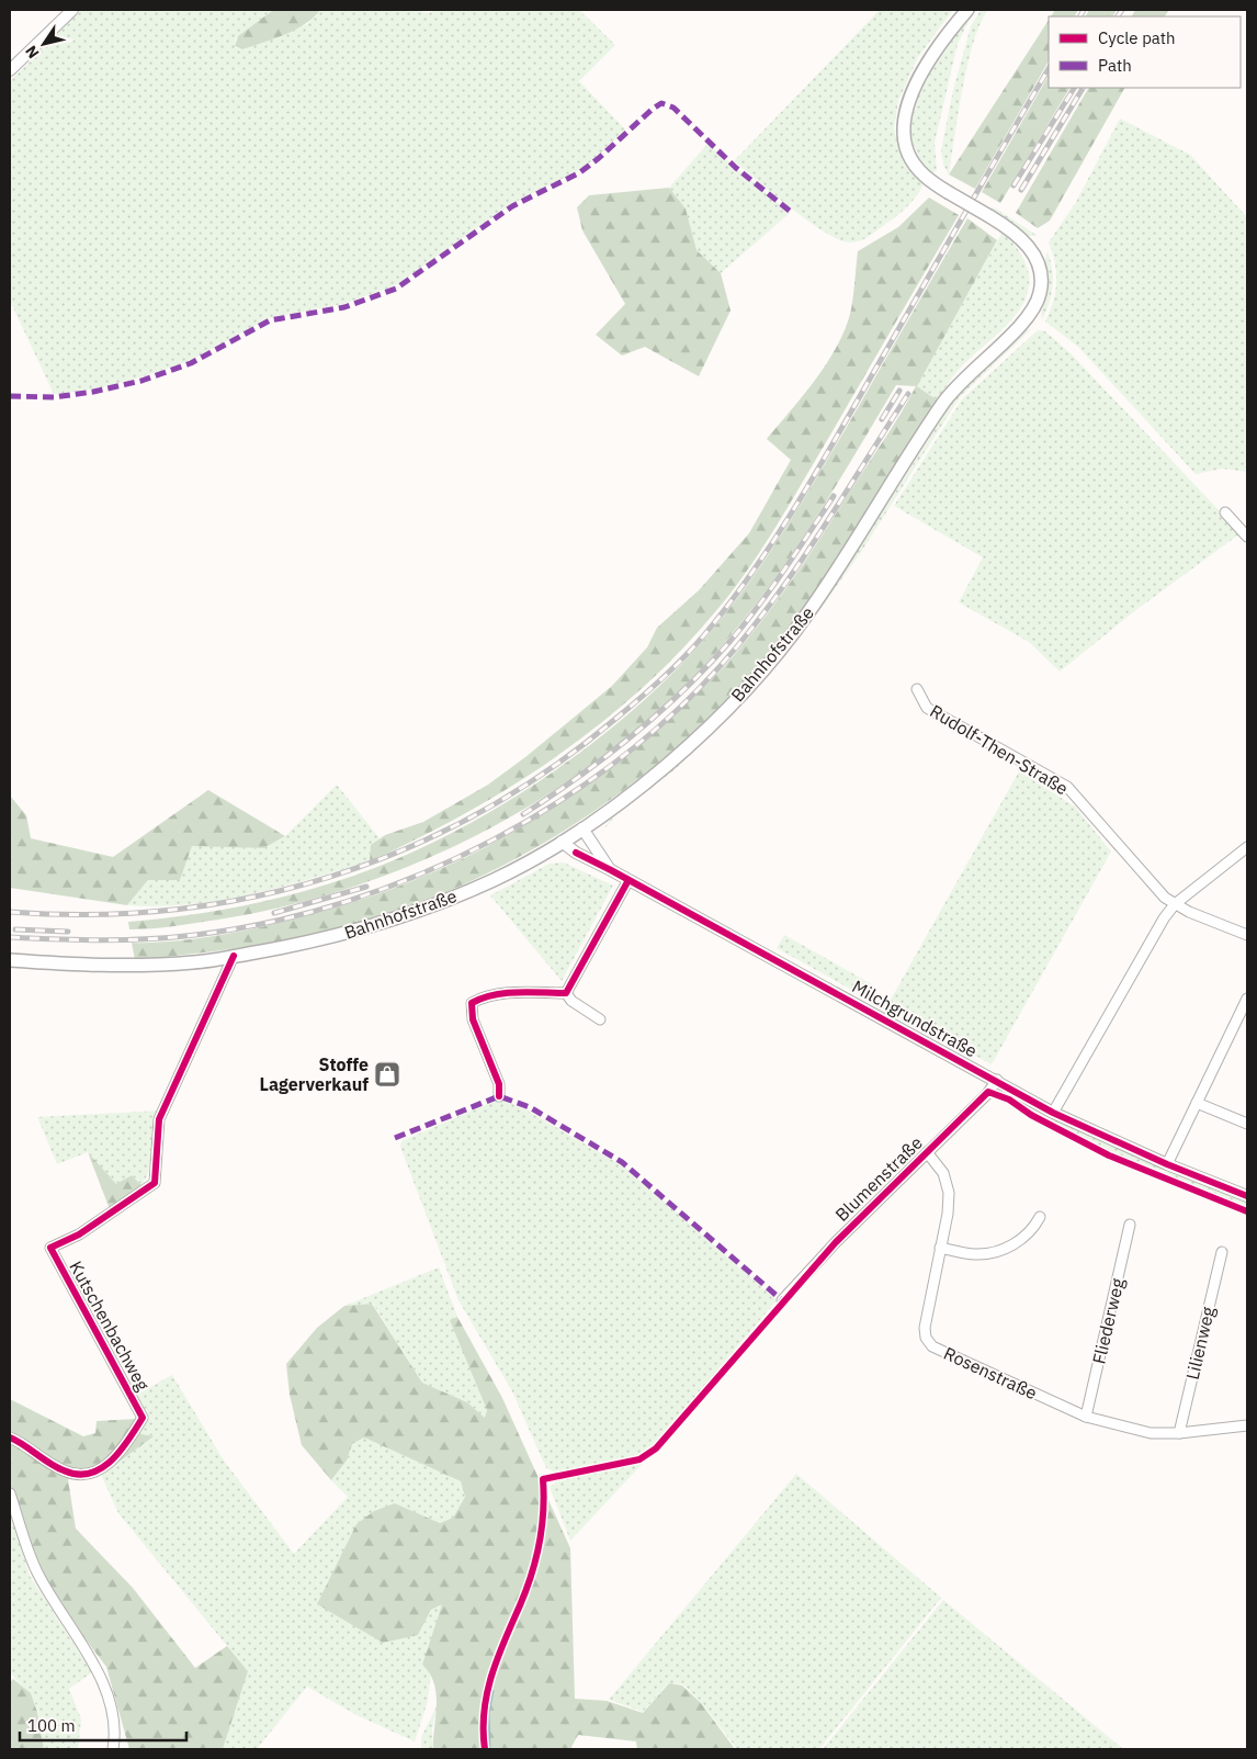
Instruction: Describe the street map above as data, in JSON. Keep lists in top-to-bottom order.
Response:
{
  "streets": {
    "main road": ["Bahnhofstraße"],
    "street": [
      "Rudolf-Then-Straße",
      "Milchgrundstraße",
      "Blumenstraße",
      "Fliederweg",
      "Kutschenbachweg",
      "Lilienweg",
      "Rosenstraße"
    ]
  },
  "crossings": [
    ["Bahnhofstraße", "Milchgrundstraße"],
    ["Bahnhofstraße", "Kutschenbachweg"],
    ["Milchgrundstraße", "Blumenstraße"],
    ["Blumenstraße", "Rosenstraße"],
    ["Fliederweg", "Rosenstraße"],
    ["Lilienweg", "Rosenstraße"]
  ],
  "places": {
    "shop": ["Stoffe Lagerverkauf"]
  },
  "legend": ["Cycle path", "Path"],
  "scale_bar": "100 m",
  "north": "bottom left"
}
